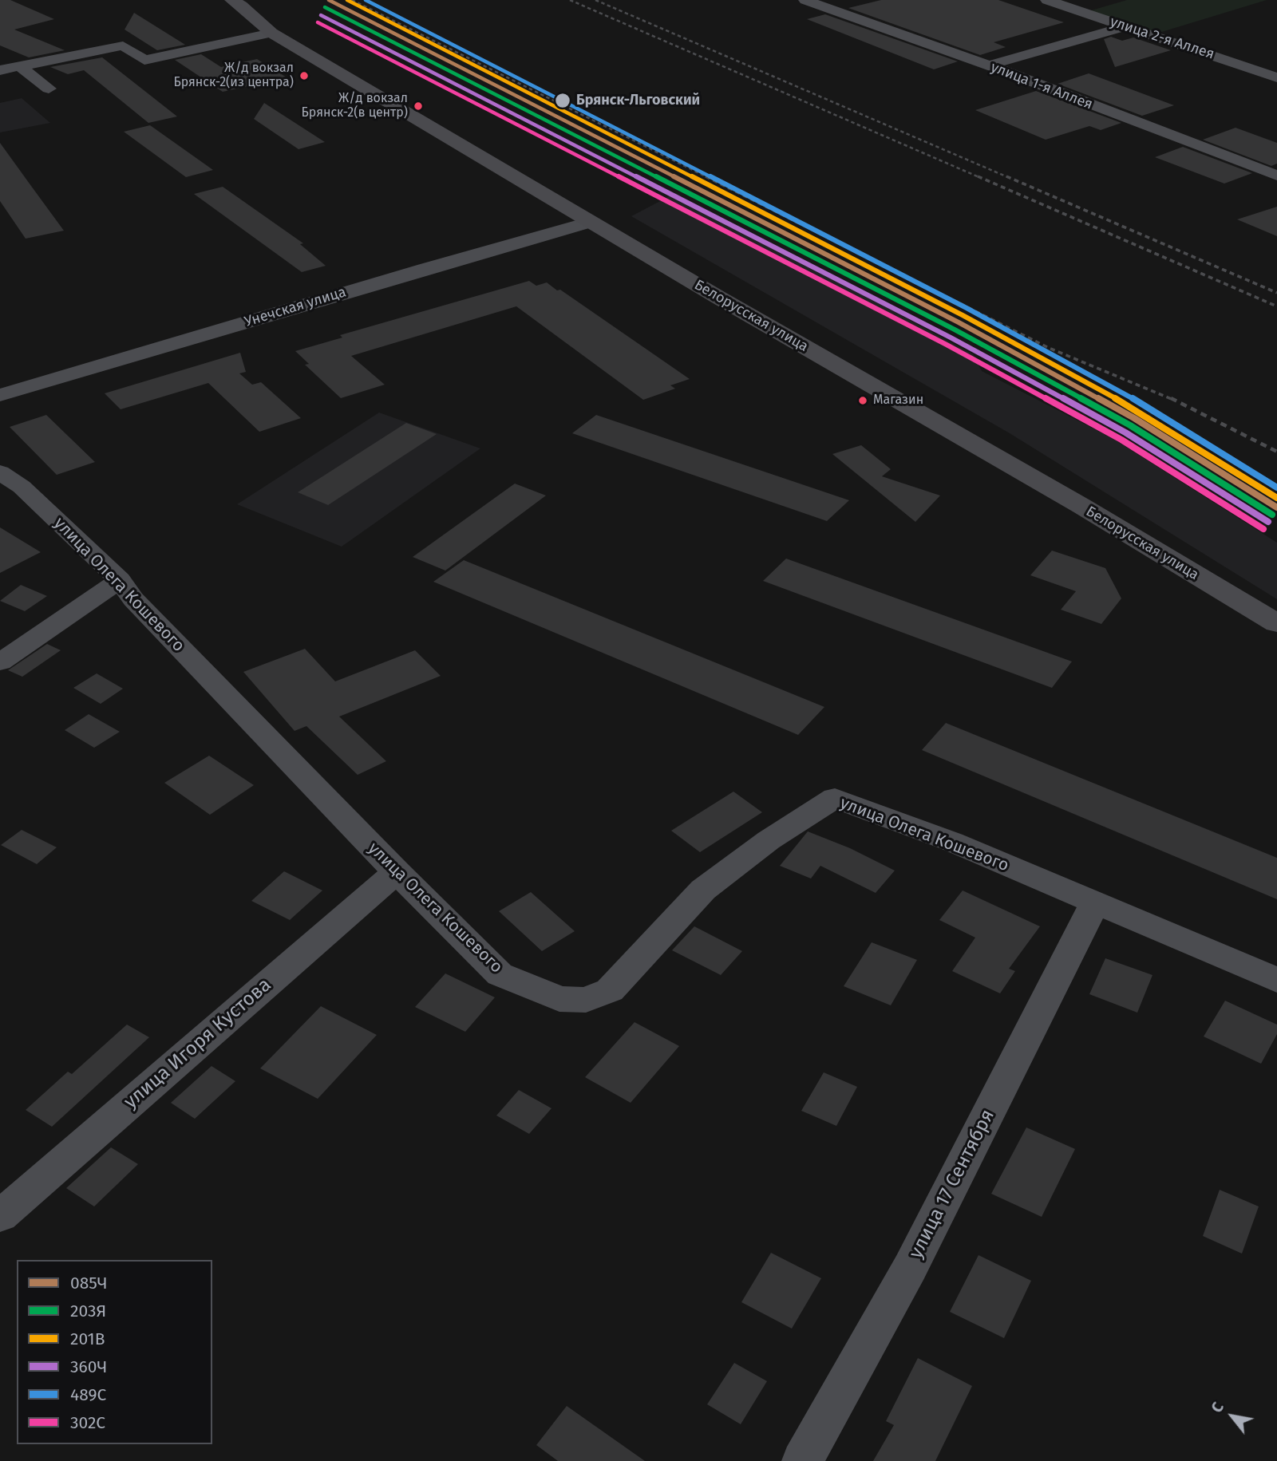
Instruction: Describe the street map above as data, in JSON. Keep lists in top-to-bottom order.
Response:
{
  "streets": {
    "main road": ["Белорусская улица"],
    "street": [
      "улица 2-я Аллея",
      "улица 1-я Аллея",
      "Унечская улица",
      "улица Олега Кошевого",
      "улица Игоря Кустова",
      "улица 17 Сентября"
    ]
  },
  "crossings": [
    ["Унечская улица", "Белорусская улица"],
    ["улица Олега Кошевого", "улица Игоря Кустова"],
    ["улица Олега Кошевого", "улица 17 Сентября"]
  ],
  "places": [
    "Ж/д вокзал Брянск-2(из центра)",
    "Брянск-Льговский",
    "Ж/д вокзал Брянск-2(в центр)",
    "Магазин"
  ],
  "lines": [
    "transit line 085Ч",
    "transit line 201В",
    "transit line 489С",
    "transit line 203Я",
    "transit line 360Ч",
    "transit line 302С"
  ],
  "legend": [
    "085Ч",
    "203Я",
    "201В",
    "360Ч",
    "489С",
    "302С"
  ],
  "north": "top left"
}
